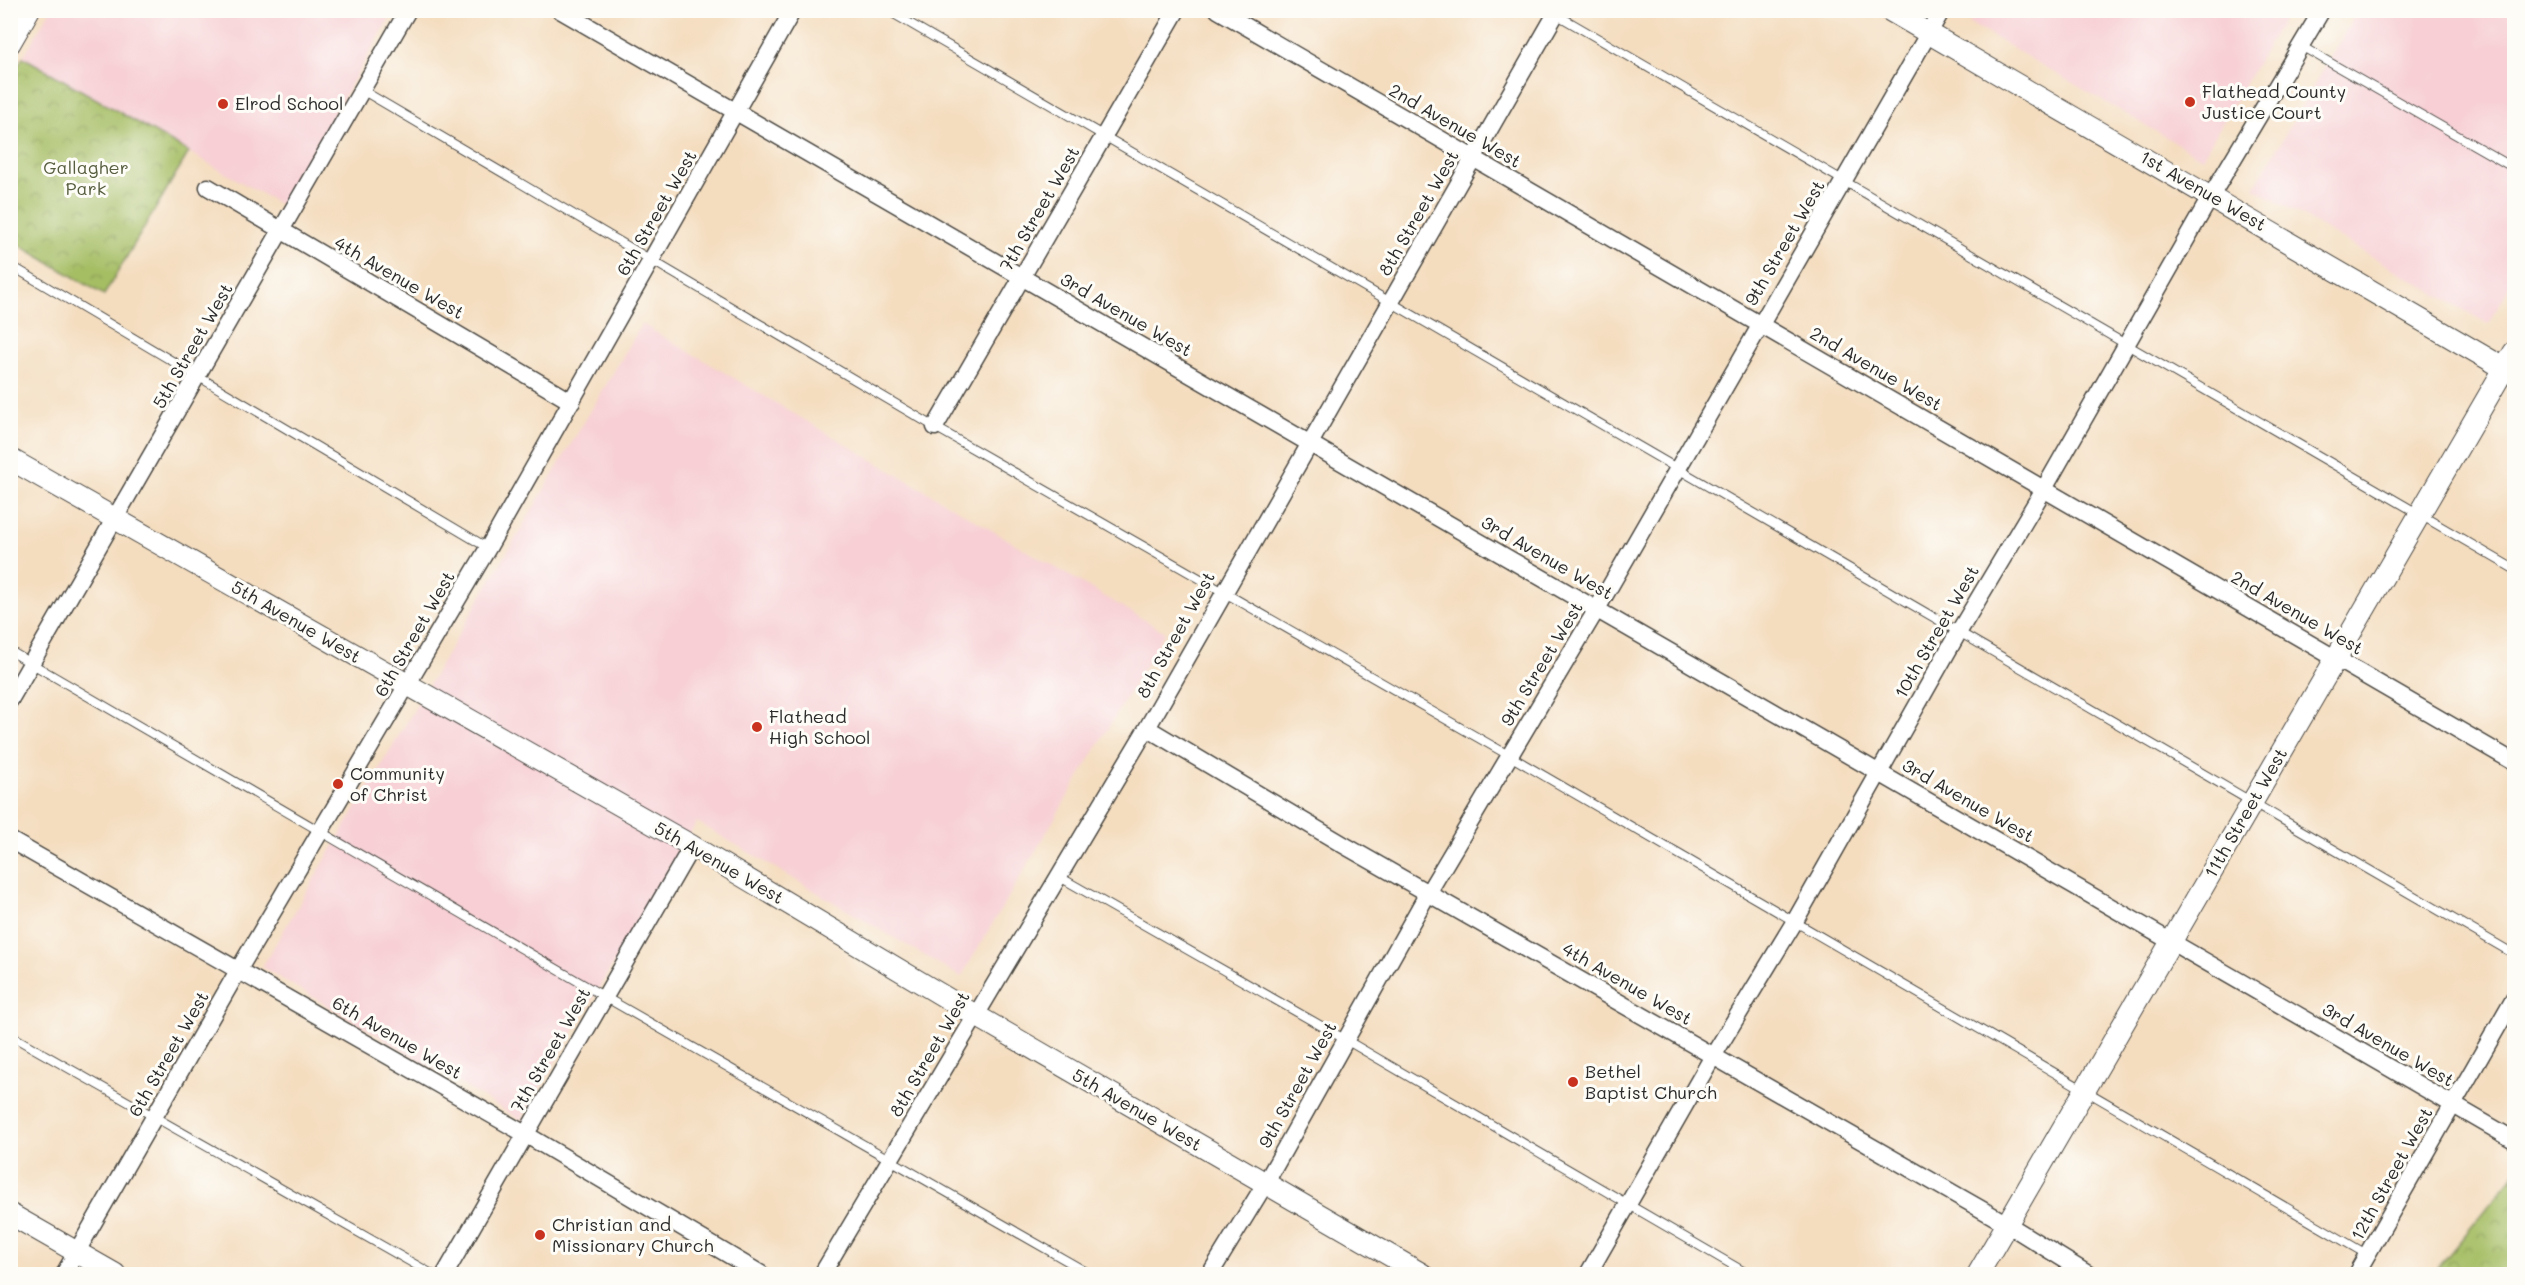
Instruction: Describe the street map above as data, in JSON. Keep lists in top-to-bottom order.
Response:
{
  "streets": {
    "street": [
      "2nd Avenue West",
      "1st Avenue West",
      "7th Street West",
      "6th Street West",
      "8th Street West",
      "9th Street West",
      "4th Avenue West",
      "3rd Avenue West",
      "5th Street West",
      "5th Avenue West",
      "10th Street West",
      "11th Street West",
      "6th Avenue West",
      "12th Street West"
    ]
  },
  "crossings": [
    ["2nd Avenue West", "8th Street West"],
    ["2nd Avenue West", "9th Street West"],
    ["2nd Avenue West", "10th Street West"],
    ["2nd Avenue West", "11th Street West"],
    ["1st Avenue West", "9th Street West"],
    ["1st Avenue West", "10th Street West"],
    ["1st Avenue West", "11th Street West"],
    ["7th Street West", "3rd Avenue West"],
    ["7th Street West", "5th Avenue West"],
    ["7th Street West", "6th Avenue West"],
    ["6th Street West", "4th Avenue West"],
    ["6th Street West", "3rd Avenue West"],
    ["6th Street West", "5th Avenue West"],
    ["6th Street West", "6th Avenue West"],
    ["8th Street West", "4th Avenue West"],
    ["8th Street West", "3rd Avenue West"],
    ["8th Street West", "5th Avenue West"],
    ["9th Street West", "4th Avenue West"],
    ["9th Street West", "3rd Avenue West"],
    ["9th Street West", "5th Avenue West"],
    ["4th Avenue West", "5th Street West"],
    ["4th Avenue West", "10th Street West"],
    ["4th Avenue West", "11th Street West"],
    ["3rd Avenue West", "10th Street West"],
    ["3rd Avenue West", "11th Street West"],
    ["3rd Avenue West", "12th Street West"],
    ["5th Street West", "5th Avenue West"]
  ],
  "parks": ["Gallagher Park"],
  "places": [
    "Flathead County Justice Court",
    "Elrod School",
    "Flathead High School",
    "Community of Christ",
    "Bethel Baptist Church",
    "Christian and Missionary Church"
  ]
}
